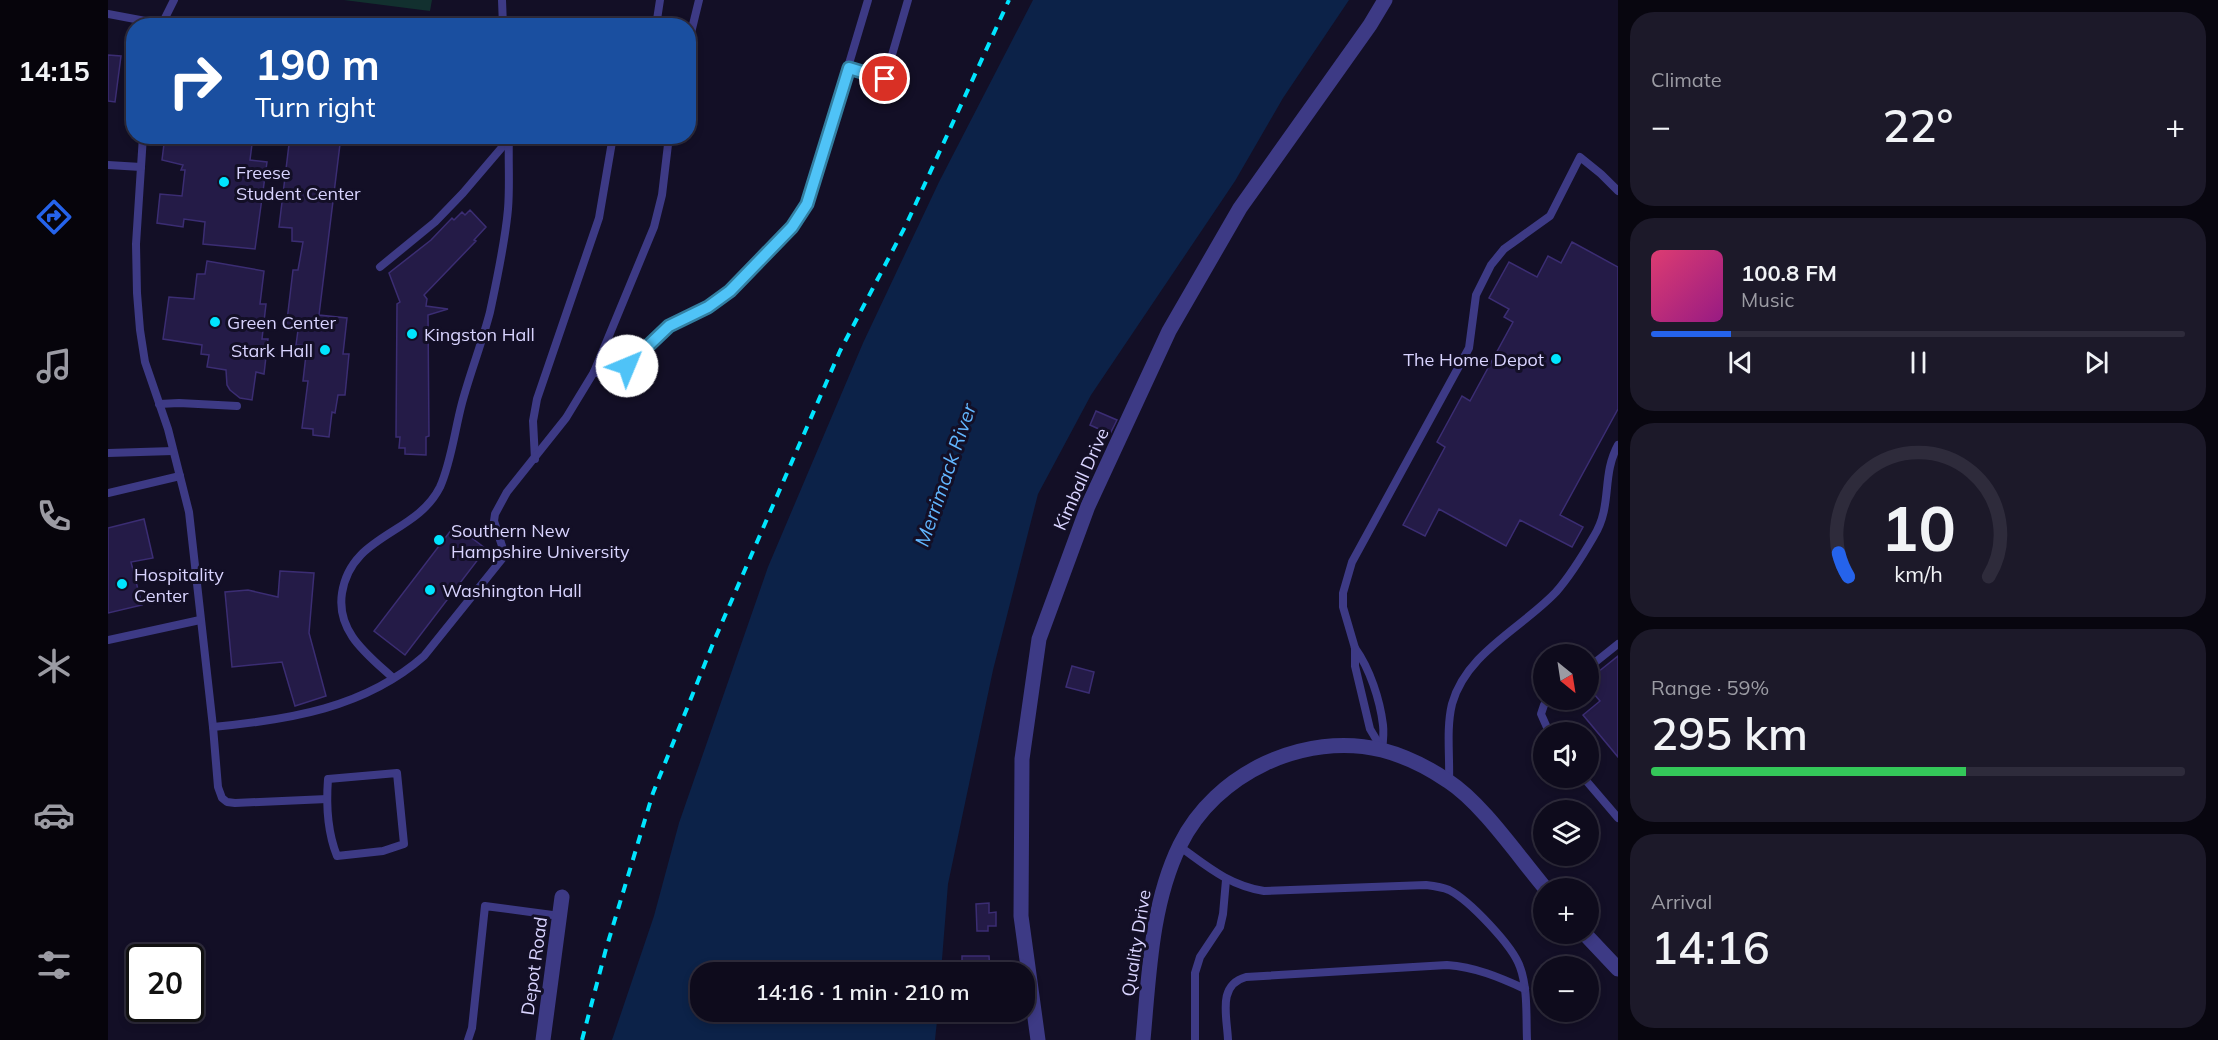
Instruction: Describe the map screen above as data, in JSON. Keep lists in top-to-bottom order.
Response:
{
  "streets": {
    "street": ["Kimball Drive", "Quality Drive", "Depot Road"]
  },
  "water": ["Merrimack River"],
  "places": [
    "Freese Student Center",
    "Green Center",
    "Kingston Hall",
    "Stark Hall",
    "The Home Depot",
    "Southern New Hampshire University",
    "Hospitality Center",
    "Washington Hall"
  ],
  "north": "bottom right",
  "page": {
    "tabs": "14:15",
    "tile": [
      "Climate",
      ["Range · 59%", "295 km"],
      ["Arrival", "14:16"]
    ],
    "turn": ["190 m", "Turn right"],
    "heat": ["−", "22°", "+"],
    "song": ["100.8 FM", "Music"],
    "map_buttons": ["+", "−"],
    "limit": "20",
    "trip": "14:16 · 1 min · 210 m",
    "gauge": ["10", "km/h"]
  }
}
